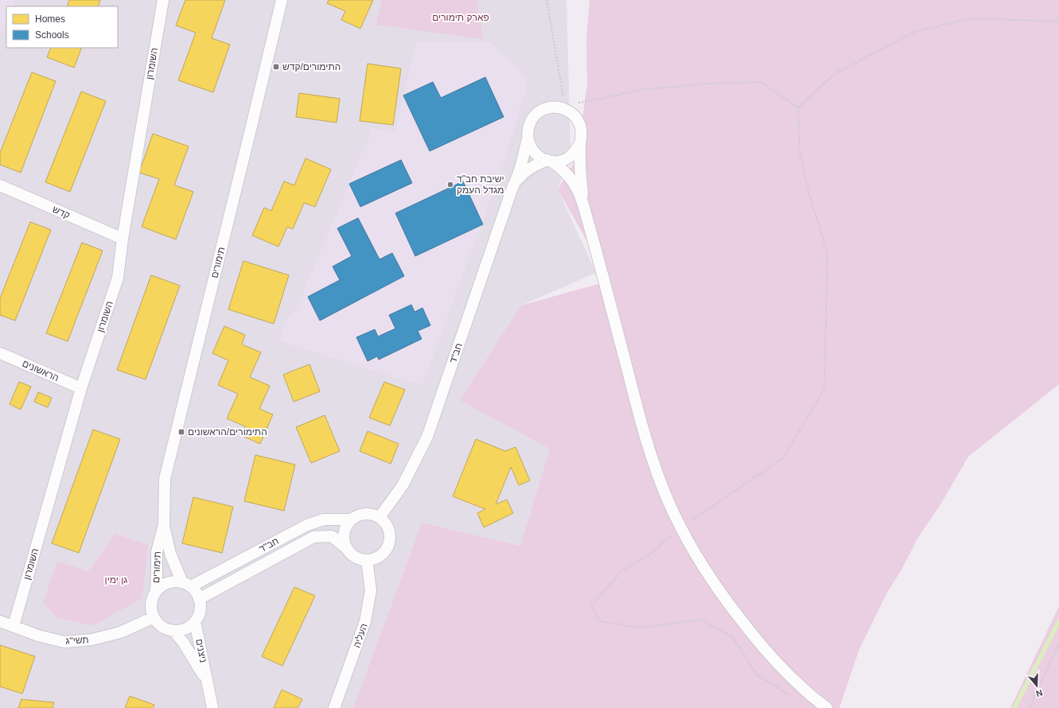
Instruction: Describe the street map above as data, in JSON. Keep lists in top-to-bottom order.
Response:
{
  "streets": {
    "street": [
      "השומרון",
      "קדש",
      "תימורים",
      "חב\"ד",
      "הראשונים",
      "העליה",
      "תשי\"ג",
      "ניצנים"
    ]
  },
  "crossings": [
    ["השומרון", "קדש"],
    ["השומרון", "הראשונים"],
    ["השומרון", "תשי\"ג"],
    ["תימורים", "חב\"ד"],
    ["תימורים", "תשי\"ג"],
    ["תימורים", "ניצנים"],
    ["חב\"ד", "העליה"],
    ["חב\"ד", "תשי\"ג"],
    ["חב\"ד", "ניצנים"],
    ["תשי\"ג", "ניצנים"]
  ],
  "parks": ["פארק תימורים", "גן ימין"],
  "places": {
    "transit": ["התימורים/קדש", "התימורים/הראשונים"],
    "other": ["ישיבת חב\"ד מגדל העמק"]
  },
  "legend": ["Homes", "Schools"],
  "north": "bottom"
}
